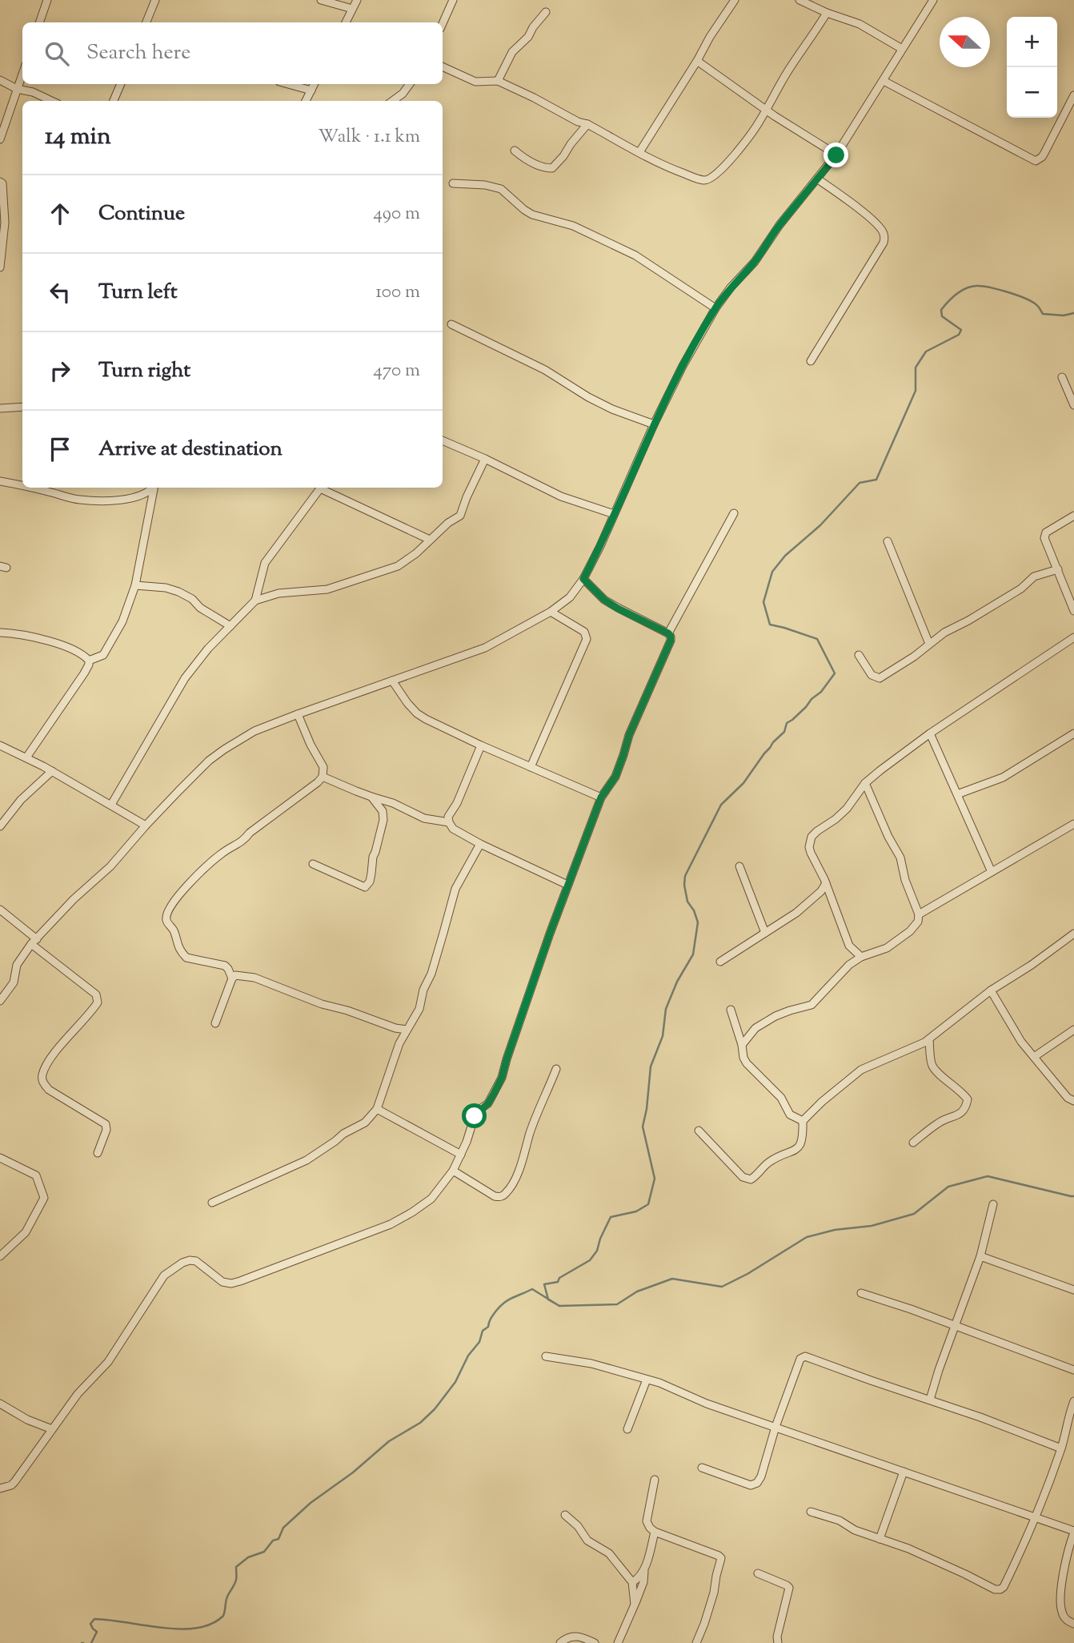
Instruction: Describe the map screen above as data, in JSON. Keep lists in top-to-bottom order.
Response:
{
  "north": "left",
  "page": {
    "map_buttons": ["+", "−"],
    "search": "Search here",
    "heading": ["14 min", "Walk · 1.1 km"],
    "list": [
      ["Continue", "490 m"],
      ["Turn left", "100 m"],
      ["Turn right", "470 m"],
      "Arrive at destination"
    ]
  }
}
